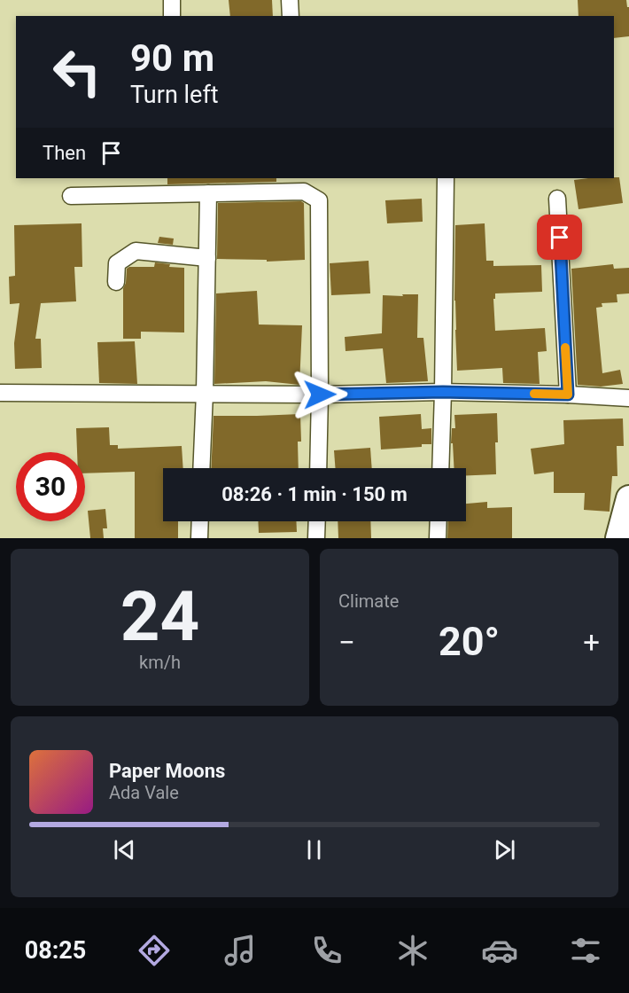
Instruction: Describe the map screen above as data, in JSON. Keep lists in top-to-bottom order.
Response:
{
  "page": {
    "turn": ["90 m", "Turn left"],
    "then": "Then",
    "limit": "30",
    "trip": "08:26 · 1 min · 150 m",
    "tile": [
      ["24", "km/h"],
      "Climate"
    ],
    "heat": ["−", "20°", "+"],
    "song": ["Paper Moons", "Ada Vale"],
    "tabs": "08:25"
  }
}
